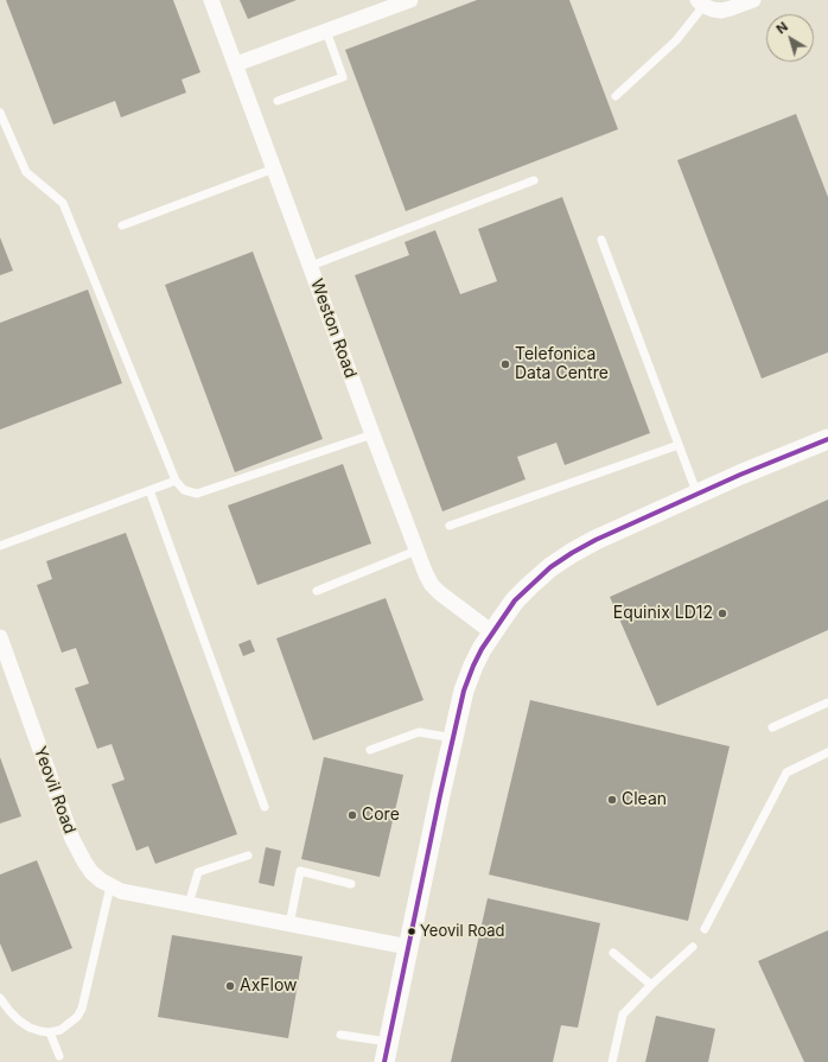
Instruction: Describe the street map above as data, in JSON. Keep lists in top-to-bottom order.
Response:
{
  "streets": {
    "street": ["Weston Road", "Yeovil Road"]
  },
  "places": [
    "Telefonica Data Centre",
    "Equinix LD12",
    "Clean",
    "Core",
    "Yeovil Road",
    "AxFlow"
  ],
  "north": "top left"
}
